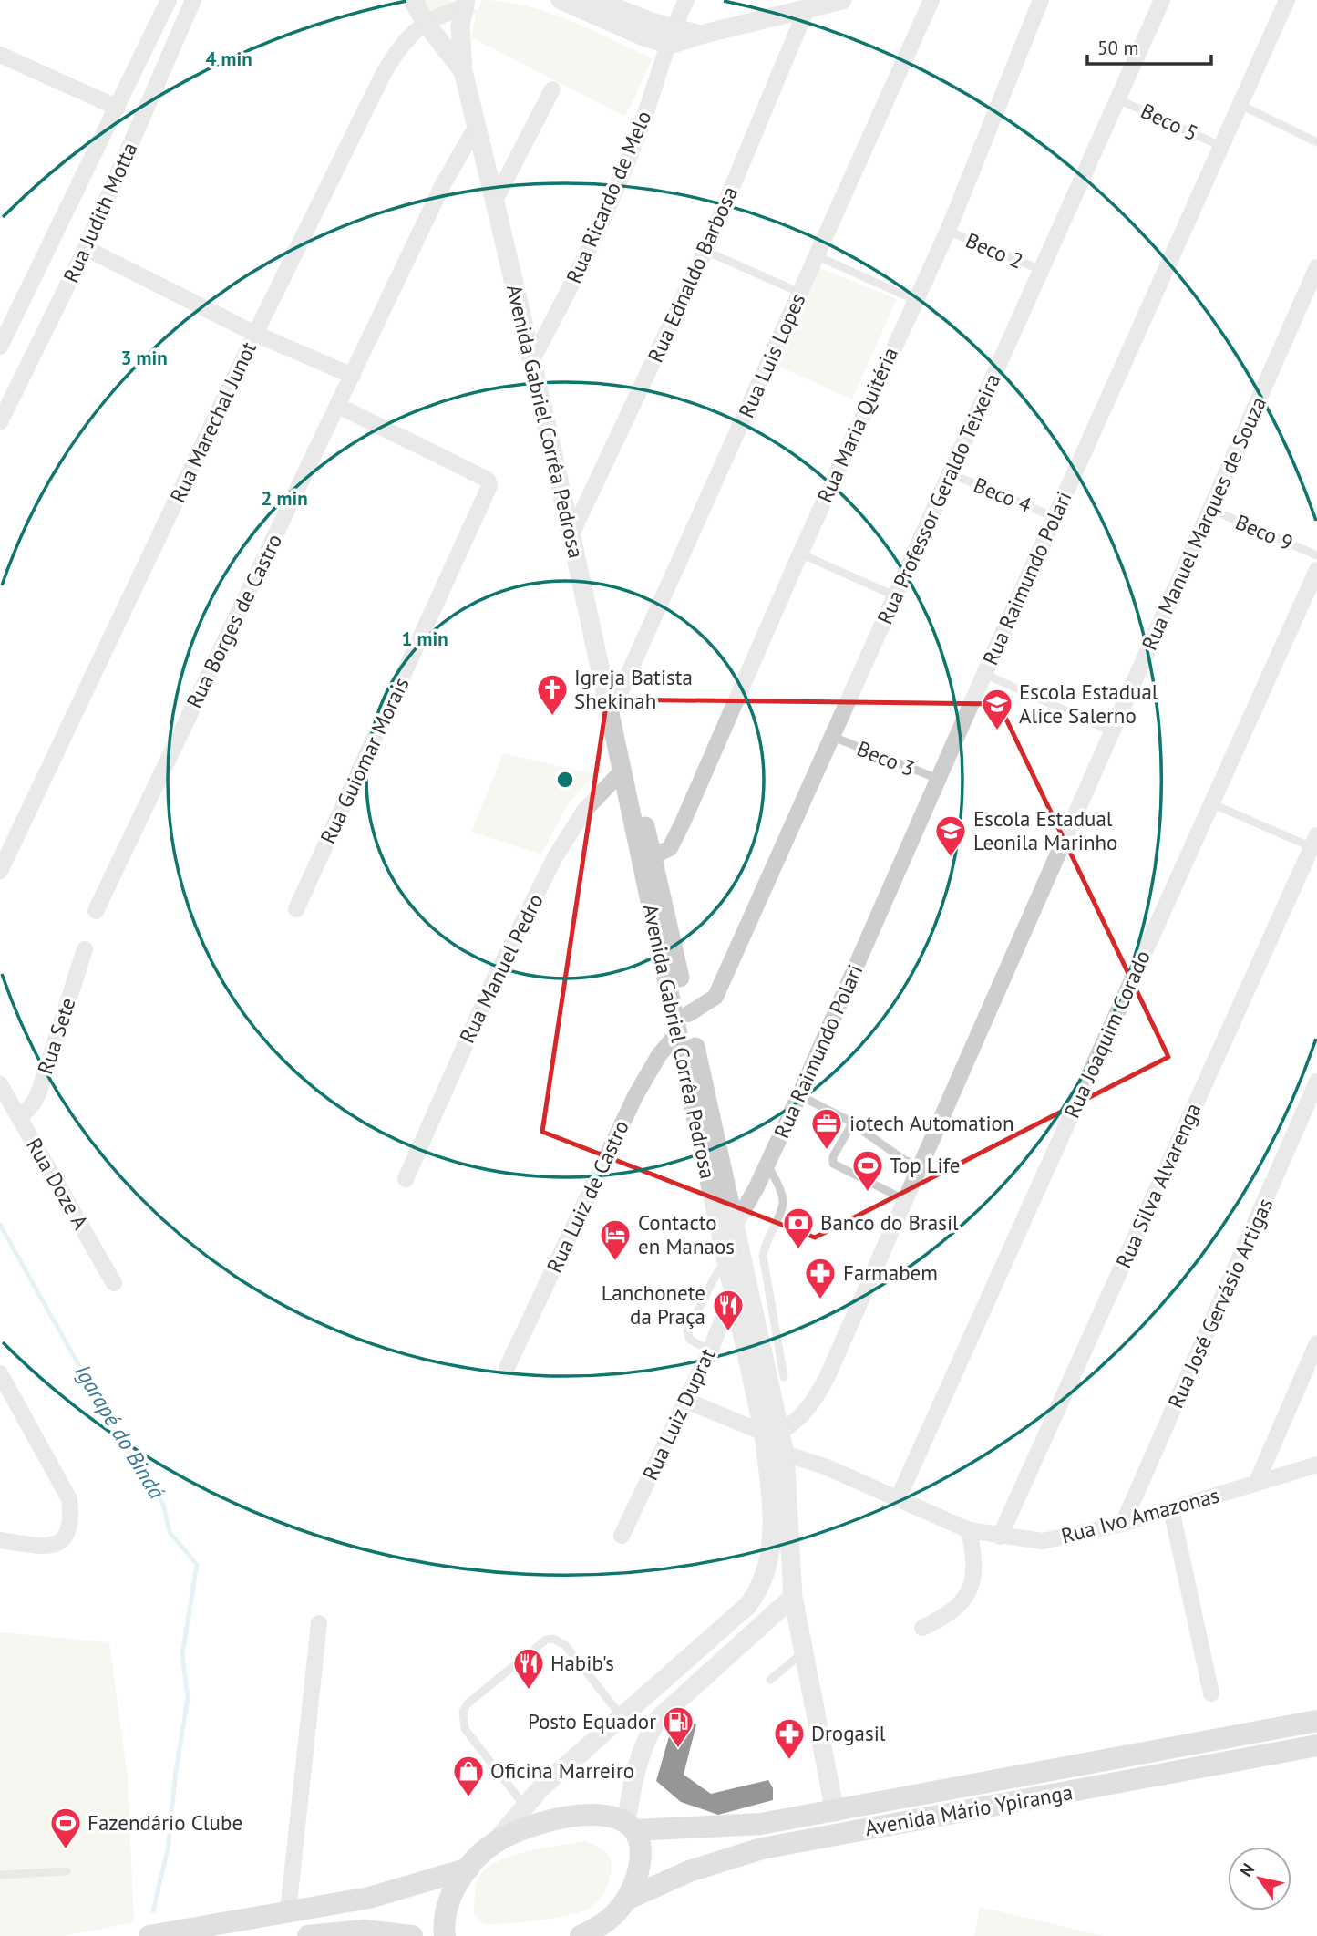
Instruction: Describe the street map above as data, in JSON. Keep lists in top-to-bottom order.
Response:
{
  "streets": {
    "main road": ["Avenida Mário Ypiranga"],
    "street": [
      "Rua Ricardo de Melo",
      "Rua Judith Motta",
      "Rua Ednaldo Barbosa",
      "Rua Luis Lopes",
      "Avenida Gabriel Corrêa Pedrosa",
      "Rua Marechal Junot",
      "Rua Maria Quitéria",
      "Rua Professor Geraldo Teixeira",
      "Rua Manuel Marques de Souza",
      "Rua Raimundo Polari",
      "Rua Borges de Castro",
      "Rua Guiomar Morais",
      "Rua Manuel Pedro",
      "Rua Joaquim Corado",
      "Rua Sete",
      "Rua Doze A",
      "Rua Silva Alvarenga",
      "Rua Luiz de Castro",
      "Rua José Gervásio Artigas",
      "Rua Luiz Duprat",
      "Rua Ivo Amazonas"
    ],
    "lane": [
      "Beco 5",
      "Beco 2",
      "Beco 4",
      "Beco 9",
      "Beco 3"
    ]
  },
  "crossings": [
    ["Beco 5", "Rua Professor Geraldo Teixeira"],
    ["Beco 5", "Rua Raimundo Polari"],
    ["Rua Ricardo de Melo", "Avenida Gabriel Corrêa Pedrosa"],
    ["Beco 2", "Rua Maria Quitéria"],
    ["Beco 2", "Rua Professor Geraldo Teixeira"],
    ["Rua Ednaldo Barbosa", "Avenida Gabriel Corrêa Pedrosa"],
    ["Rua Luis Lopes", "Avenida Gabriel Corrêa Pedrosa"],
    ["Avenida Gabriel Corrêa Pedrosa", "Rua Marechal Junot"],
    ["Avenida Gabriel Corrêa Pedrosa", "Rua Maria Quitéria"],
    ["Avenida Gabriel Corrêa Pedrosa", "Rua Professor Geraldo Teixeira"],
    ["Avenida Gabriel Corrêa Pedrosa", "Rua Manuel Marques de Souza"],
    ["Avenida Gabriel Corrêa Pedrosa", "Rua Raimundo Polari"],
    ["Avenida Gabriel Corrêa Pedrosa", "Rua Borges de Castro"],
    ["Avenida Gabriel Corrêa Pedrosa", "Rua Manuel Pedro"],
    ["Avenida Gabriel Corrêa Pedrosa", "Rua Luiz de Castro"],
    ["Avenida Gabriel Corrêa Pedrosa", "Rua Luiz Duprat"],
    ["Avenida Gabriel Corrêa Pedrosa", "Rua Ivo Amazonas"],
    ["Avenida Gabriel Corrêa Pedrosa", "Avenida Mário Ypiranga"],
    ["Beco 4", "Rua Professor Geraldo Teixeira"],
    ["Beco 4", "Rua Raimundo Polari"],
    ["Rua Professor Geraldo Teixeira", "Beco 3"],
    ["Rua Manuel Marques de Souza", "Beco 9"],
    ["Rua Raimundo Polari", "Beco 3"],
    ["Rua Borges de Castro", "Rua Guiomar Morais"],
    ["Rua Joaquim Corado", "Rua Ivo Amazonas"],
    ["Rua Sete", "Rua Doze A"],
    ["Rua Silva Alvarenga", "Rua Ivo Amazonas"],
    ["Rua José Gervásio Artigas", "Rua Ivo Amazonas"]
  ],
  "water": ["Igarapé do Bindá"],
  "places": {
    "church": ["Igreja Batista Shekinah"],
    "school or university": ["Escola Estadual Alice Salerno", "Escola Estadual Leonila Marinho"],
    "office": ["iotech Automation"],
    "sports": ["Top Life", "Fazendário Clube"],
    "bank": ["Banco do Brasil"],
    "hotel": ["Contacto en Manaos"],
    "pharmacy": ["Farmabem", "Drogasil"],
    "restaurant": ["Lanchonete da Praça", "Habib's"],
    "fuel station": ["Posto Equador"],
    "shop": ["Oficina Marreiro"]
  },
  "scale_bar": "50 m",
  "north": "top left",
  "rings": [
    "4 min",
    "3 min",
    "2 min",
    "1 min"
  ]
}
